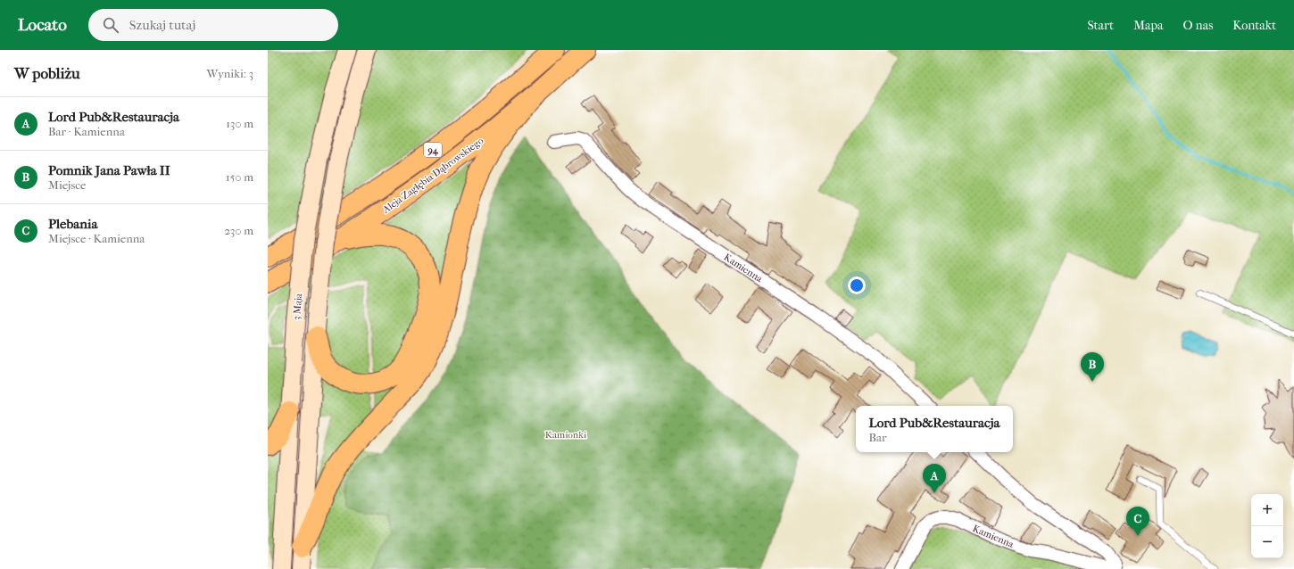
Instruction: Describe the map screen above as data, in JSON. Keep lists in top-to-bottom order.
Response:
{
  "streets": {
    "main road": ["94", "Aleja Zagłębia Dąbrowskiego", "3 Maja"],
    "street": ["Kamienna"]
  },
  "parks": ["Kamionki"],
  "page": {
    "header": "Locato",
    "search": "Szukaj tutaj",
    "nav": [
      "Start",
      "Mapa",
      "O nas",
      "Kontakt"
    ],
    "heading": ["W pobliżu", "Wyniki: 3"],
    "list": [
      {
        "mark": "A",
        "name": "Lord Pub&Restauracja",
        "note": "Bar · Kamienna",
        "value": "130 m"
      },
      {
        "mark": "B",
        "name": "Pomnik Jana Pawła II",
        "note": "Miejsce",
        "value": "150 m"
      },
      {
        "mark": "C",
        "name": "Plebania",
        "note": "Miejsce · Kamienna",
        "value": "230 m"
      }
    ],
    "pins": ["B", "A", "C"],
    "popup": ["Lord Pub&Restauracja", "Bar"],
    "map_buttons": ["+", "−"]
  }
}
